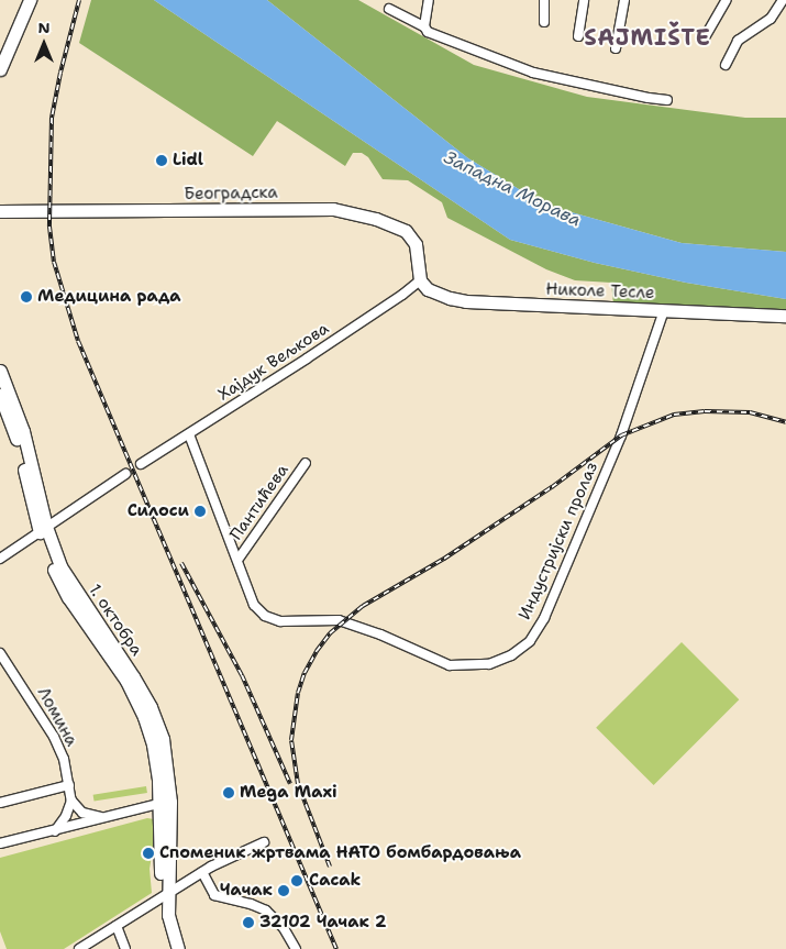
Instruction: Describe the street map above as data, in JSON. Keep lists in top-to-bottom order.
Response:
{
  "streets": {
    "main road": ["Београдска", "Николе Тесле", "1. октобра"],
    "street": [
      "Хајдук Вељкова",
      "Пантићева",
      "Индустријски пролаз",
      "Ломина"
    ]
  },
  "crossings": [
    ["Београдска", "Николе Тесле"],
    ["Београдска", "Хајдук Вељкова"],
    ["Николе Тесле", "Хајдук Вељкова"],
    ["Николе Тесле", "Индустријски пролаз"],
    ["Хајдук Вељкова", "Индустријски пролаз"],
    ["Пантићева", "Индустријски пролаз"]
  ],
  "districts": ["SAJMIŠTE"],
  "water": ["Западна Морава"],
  "places": [
    "Lidl",
    "Медицина рада",
    "Силоси",
    "Mega Maxi",
    "Споменик жртвама НАТО бомбардовања",
    "Cacak",
    "Чачак",
    "32102 Чачак 2"
  ],
  "north": "top"
}
